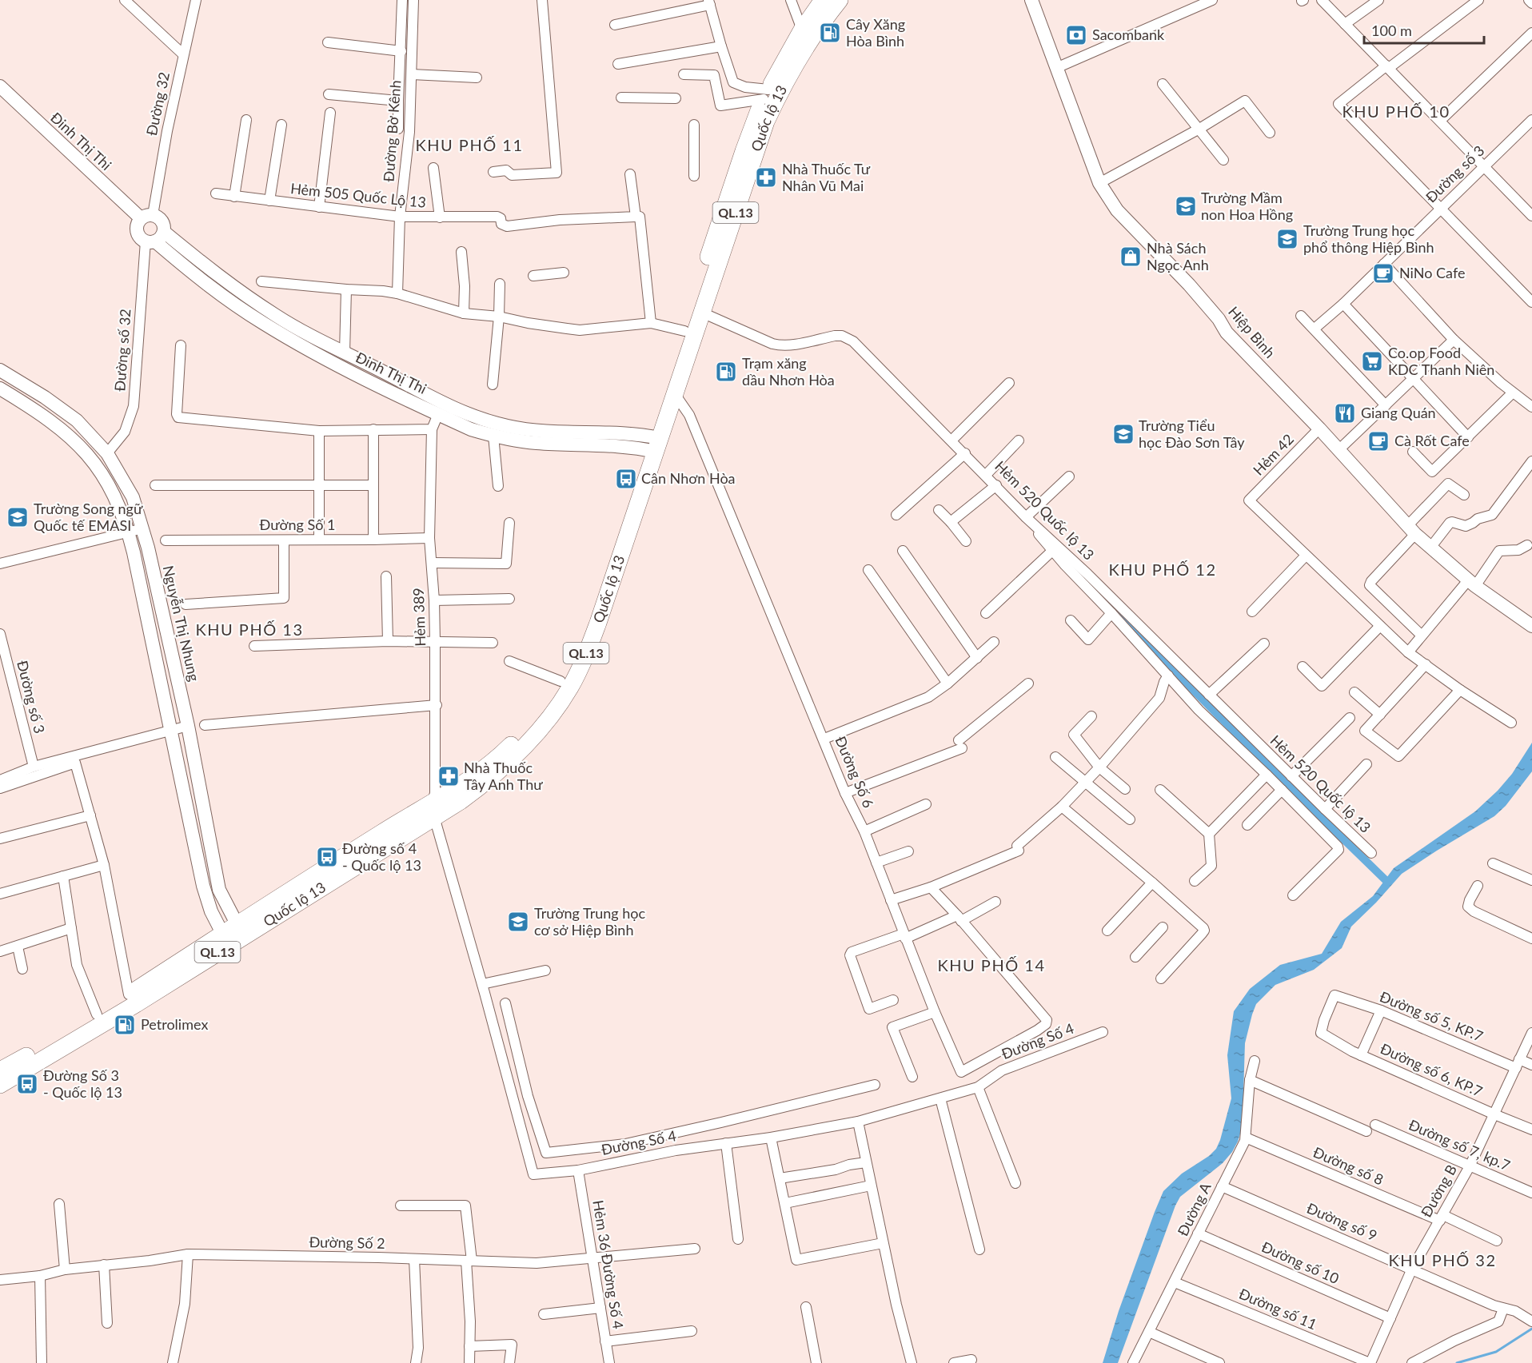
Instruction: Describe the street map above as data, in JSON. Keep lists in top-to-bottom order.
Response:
{
  "streets": {
    "highway": ["Quốc lộ 13", "QL.13"],
    "street": [
      "Đường 32",
      "Đường Bờ Kênh",
      "Đinh Thị Thi",
      "Đường số 3",
      "Hẻm 505 Quốc Lộ 13",
      "Hiệp Bình",
      "Đường số 32",
      "Hẻm 42",
      "Hẻm 520 Quốc lộ 13",
      "Đường Số 1",
      "Hẻm 389",
      "Nguyễn Thị Nhung",
      "Đường Số 6",
      "Đường số 5, KP.7",
      "Đường Số 4",
      "Đường số 6, KP.7",
      "Đường số 7, kp.7",
      "Đường số 8",
      "Đường B",
      "Đường A",
      "Đường số 9",
      "Đường Số 2",
      "Đường số 10",
      "Hẻm 36 Đường Số 4",
      "Đường số 11"
    ]
  },
  "crossings": [
    ["Đường 32", "Đinh Thị Thi"],
    ["Đường 32", "Đường số 32"],
    ["Quốc lộ 13", "Đinh Thị Thi"],
    ["Quốc lộ 13", "Hẻm 520 Quốc lộ 13"],
    ["Quốc lộ 13", "Hẻm 389"],
    ["Quốc lộ 13", "Nguyễn Thị Nhung"],
    ["Quốc lộ 13", "Đường Số 6"],
    ["Quốc lộ 13", "Đường Số 4"],
    ["Đường Bờ Kênh", "Hẻm 505 Quốc Lộ 13"],
    ["Đinh Thị Thi", "Đường số 32"],
    ["Hiệp Bình", "Hẻm 42"],
    ["Đường số 32", "Nguyễn Thị Nhung"],
    ["Đường Số 1", "Hẻm 389"],
    ["Hẻm 389", "Đường Số 4"],
    ["Đường số 5, KP.7", "Đường số 6, KP.7"],
    ["Đường số 5, KP.7", "Đường B"],
    ["Đường Số 4", "Hẻm 36 Đường Số 4"],
    ["Đường số 6, KP.7", "Đường B"],
    ["Đường số 7, kp.7", "Đường B"],
    ["Đường số 8", "Đường B"],
    ["Đường số 8", "Đường A"],
    ["Đường B", "Đường số 9"],
    ["Đường B", "Đường số 10"],
    ["Đường B", "Đường số 11"],
    ["Đường A", "Đường số 9"],
    ["Đường A", "Đường số 10"],
    ["Đường A", "Đường số 11"],
    ["Đường Số 2", "Hẻm 36 Đường Số 4"]
  ],
  "districts": [
    "KHU PHỐ 10",
    "KHU PHỐ 11",
    "KHU PHỐ 12",
    "KHU PHỐ 13",
    "KHU PHỐ 14",
    "KHU PHỐ 32"
  ],
  "places": {
    "fuel station": ["Cây Xăng Hòa Bình", "Trạm xăng dầu Nhơn Hòa", "Petrolimex"],
    "bank": ["Sacombank"],
    "pharmacy": ["Nhà Thuốc Tư Nhân Vū Mai", "Nhà Thuốc Tây Anh Thư"],
    "school or university": [
      "Trường Mầm non Hoa Hồng",
      "Trường Trung học phổ thông Hiệp Bình",
      "Trường Tiểu học Đào Sơn Tây",
      "Trường Song ngữ Quốc tế EMASI",
      "Trường Trung học cơ sở Hiệp Bình"
    ],
    "shop": ["Nhà Sách Ngọc Anh"],
    "cafe": ["NiNo Cafe", "Cà Rốt Cafe"],
    "supermarket": ["Co.op Food KDC Thanh Niên"],
    "restaurant": ["Giang Quán"],
    "bus stop": ["Cân Nhơn Hòa", "Đường số 4 - Quốc lộ 13", "Đường Số 3 - Quốc lộ 13"]
  },
  "scale_bar": "100 m"
}
